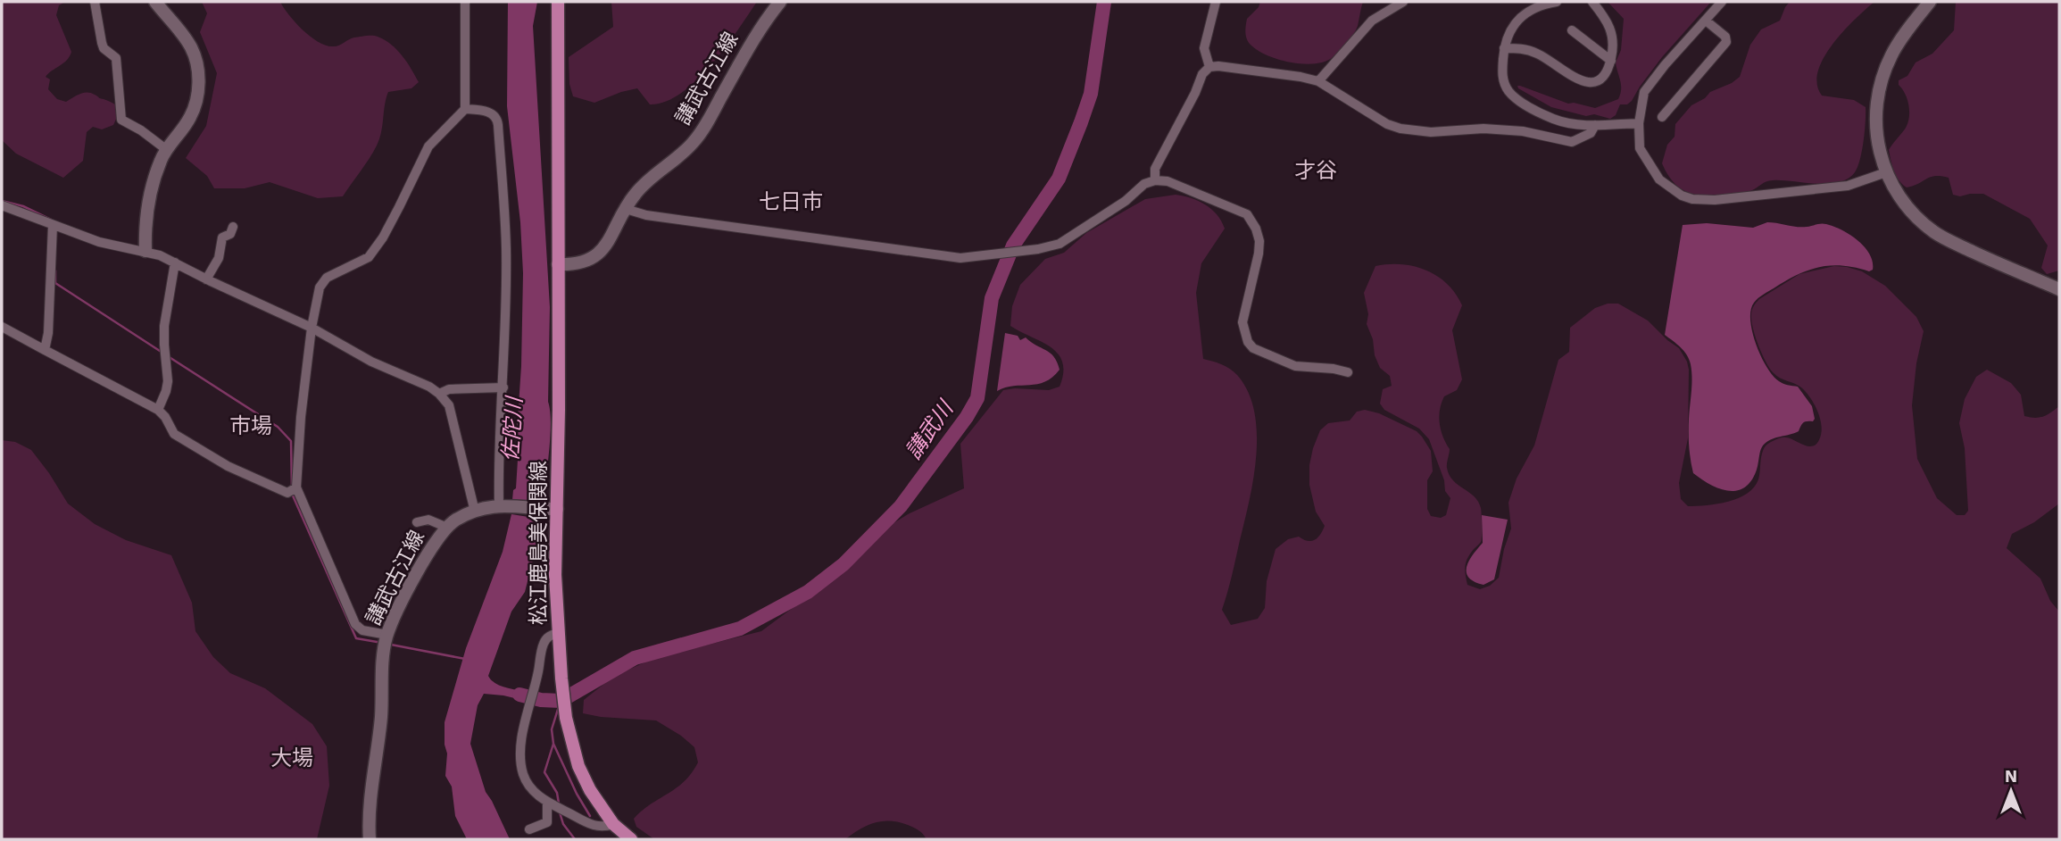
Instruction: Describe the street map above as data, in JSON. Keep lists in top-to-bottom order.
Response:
{
  "streets": {
    "main road": ["講武古江線", "松江鹿島美保関線"]
  },
  "crossings": [
    ["講武古江線", "松江鹿島美保関線"]
  ],
  "districts": [
    "才谷",
    "七日市",
    "市場",
    "大場"
  ],
  "water": ["佐陀川", "講武川"],
  "north": "top"
}
